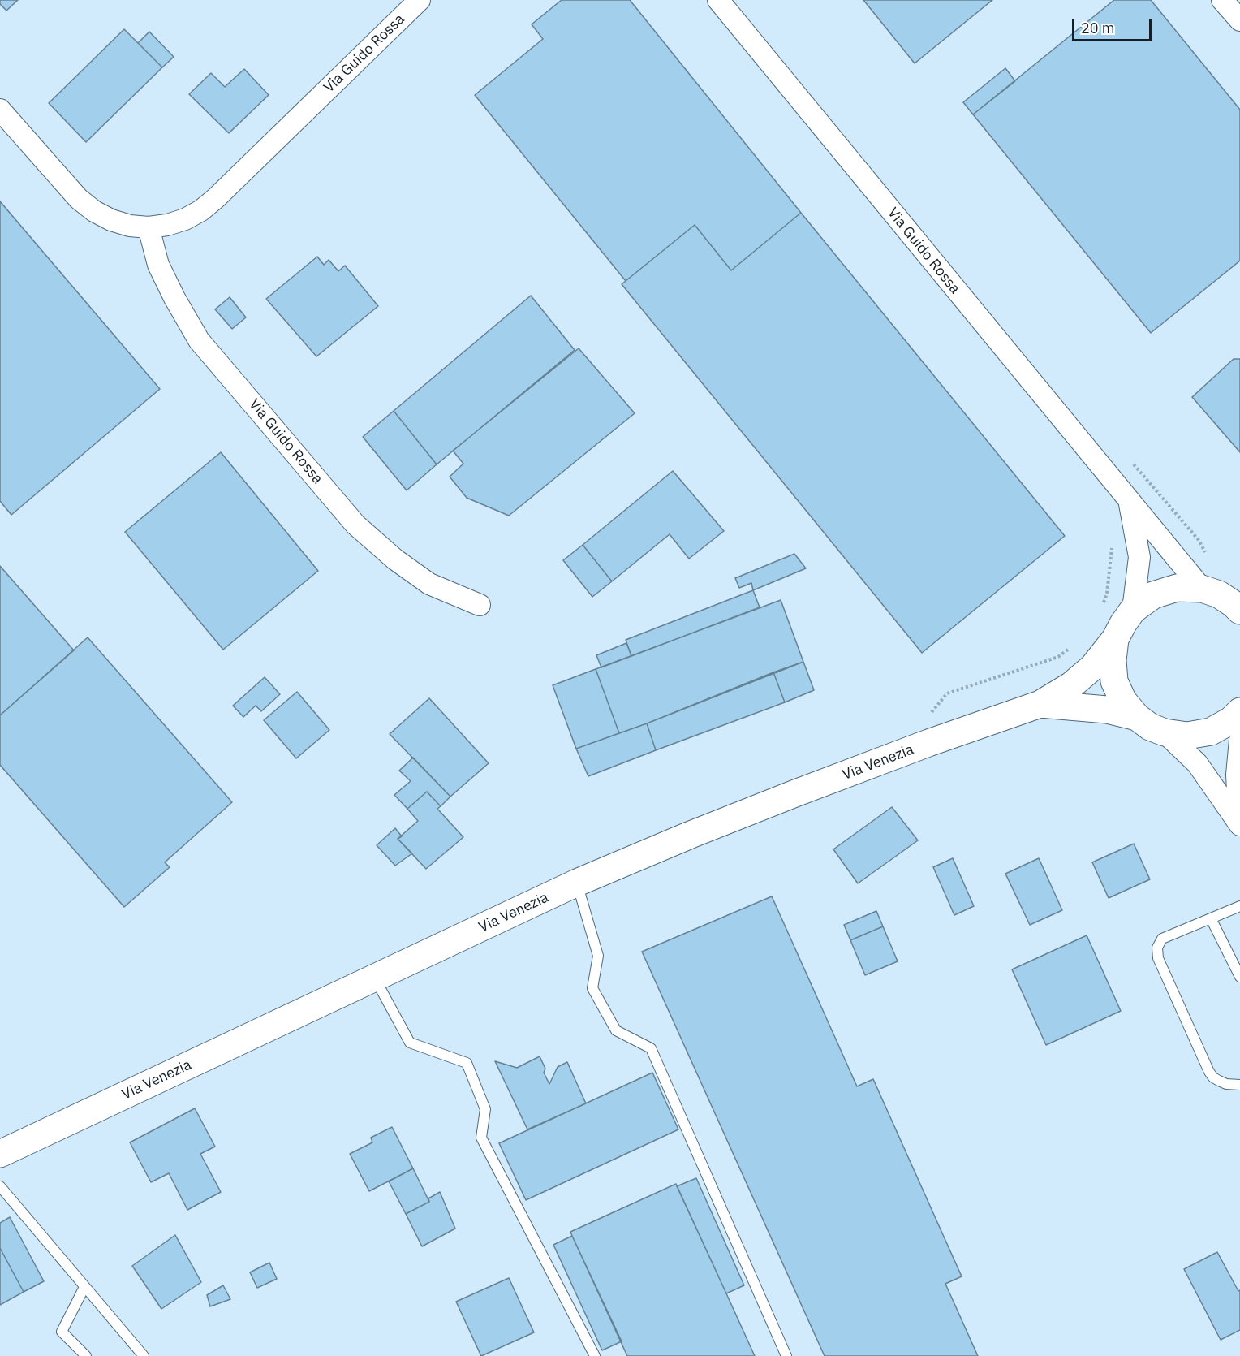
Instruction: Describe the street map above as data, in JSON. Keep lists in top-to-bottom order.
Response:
{
  "streets": {
    "main road": ["Via Venezia"],
    "street": ["Via Guido Rossa"]
  },
  "crossings": [
    ["Via Guido Rossa", "Via Venezia"]
  ],
  "scale_bar": "20 m"
}
